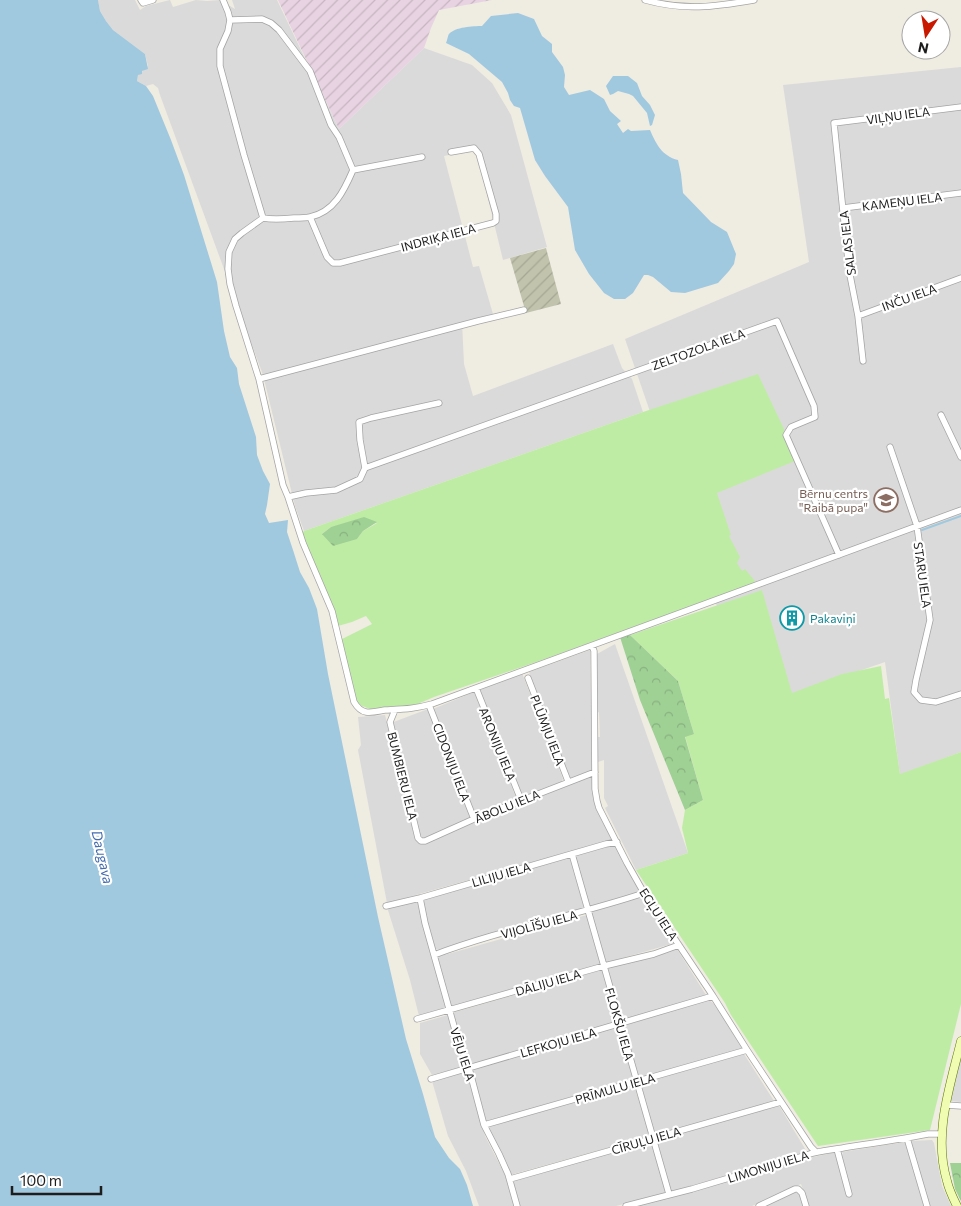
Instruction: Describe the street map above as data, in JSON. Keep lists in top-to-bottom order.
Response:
{
  "streets": {
    "street": [
      "VIĻŅU IELA",
      "KAMEŅU IELA",
      "INDRIĶA IELA",
      "SALAS IELA",
      "INČU IELA",
      "ZELTOZOLA IELA",
      "STARU IELA",
      "PLŪMJU IELA",
      "ARONIJU IELA",
      "CIDONIJU IELA",
      "BUMBIERU IELA",
      "ĀBOLU IELA",
      "LILIJU IELA",
      "EGĻU IELA",
      "VIJOLĪŠU IELA",
      "DĀLIJU IELA",
      "FLOKŠU IELA",
      "LEFKOJU IELA",
      "VĒJU IELA",
      "PRĪMULU IELA",
      "CĪRUĻU IELA",
      "LIMONIJU IELA"
    ]
  },
  "crossings": [
    ["VIĻŅU IELA", "SALAS IELA"],
    ["KAMEŅU IELA", "SALAS IELA"],
    ["SALAS IELA", "INČU IELA"],
    ["PLŪMJU IELA", "ĀBOLU IELA"],
    ["ARONIJU IELA", "ĀBOLU IELA"],
    ["CIDONIJU IELA", "ĀBOLU IELA"],
    ["BUMBIERU IELA", "ĀBOLU IELA"],
    ["ĀBOLU IELA", "EGĻU IELA"],
    ["LILIJU IELA", "EGĻU IELA"],
    ["LILIJU IELA", "FLOKŠU IELA"],
    ["LILIJU IELA", "VĒJU IELA"],
    ["EGĻU IELA", "VIJOLĪŠU IELA"],
    ["EGĻU IELA", "DĀLIJU IELA"],
    ["EGĻU IELA", "LEFKOJU IELA"],
    ["EGĻU IELA", "PRĪMULU IELA"],
    ["EGĻU IELA", "CĪRUĻU IELA"],
    ["EGĻU IELA", "LIMONIJU IELA"],
    ["VIJOLĪŠU IELA", "FLOKŠU IELA"],
    ["VIJOLĪŠU IELA", "VĒJU IELA"],
    ["DĀLIJU IELA", "FLOKŠU IELA"],
    ["DĀLIJU IELA", "VĒJU IELA"],
    ["FLOKŠU IELA", "LEFKOJU IELA"],
    ["FLOKŠU IELA", "PRĪMULU IELA"],
    ["FLOKŠU IELA", "CĪRUĻU IELA"],
    ["FLOKŠU IELA", "LIMONIJU IELA"],
    ["LEFKOJU IELA", "VĒJU IELA"],
    ["VĒJU IELA", "PRĪMULU IELA"],
    ["VĒJU IELA", "CĪRUĻU IELA"]
  ],
  "water": ["Daugava"],
  "places": {
    "school or university": ["Bērnu centrs \"Raibā pupa\""],
    "building": ["Pakaviņi"]
  },
  "scale_bar": "100 m",
  "north": "bottom"
}
